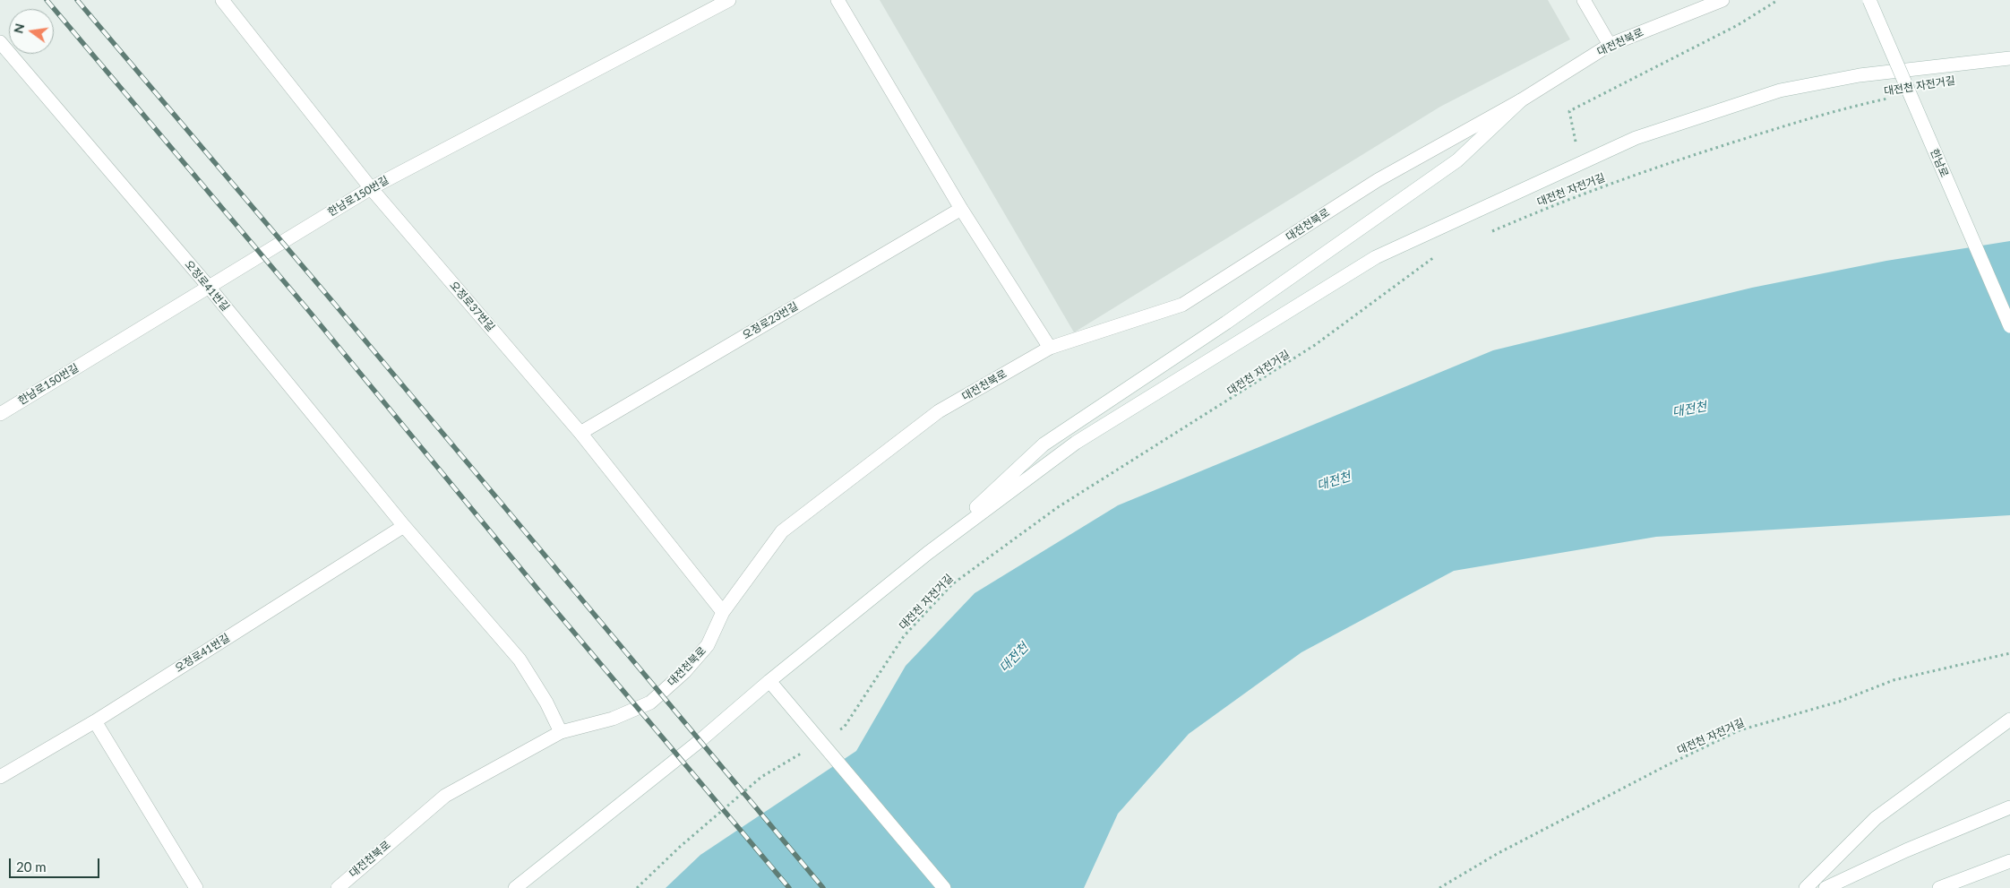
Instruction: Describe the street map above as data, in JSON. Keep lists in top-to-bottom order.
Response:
{
  "streets": {
    "street": [
      "대전천북로",
      "한남로",
      "한남로150번길",
      "오정로41번길",
      "오정로37번길",
      "오정로23번길"
    ],
    "path": ["대전천 자전거길"]
  },
  "crossings": [
    ["대전천북로", "오정로41번길"],
    ["대전천북로", "오정로37번길"],
    ["한남로150번길", "오정로41번길"],
    ["한남로150번길", "오정로37번길"],
    ["오정로37번길", "오정로23번길"]
  ],
  "water": ["대전천"],
  "scale_bar": "20 m",
  "north": "left"
}
